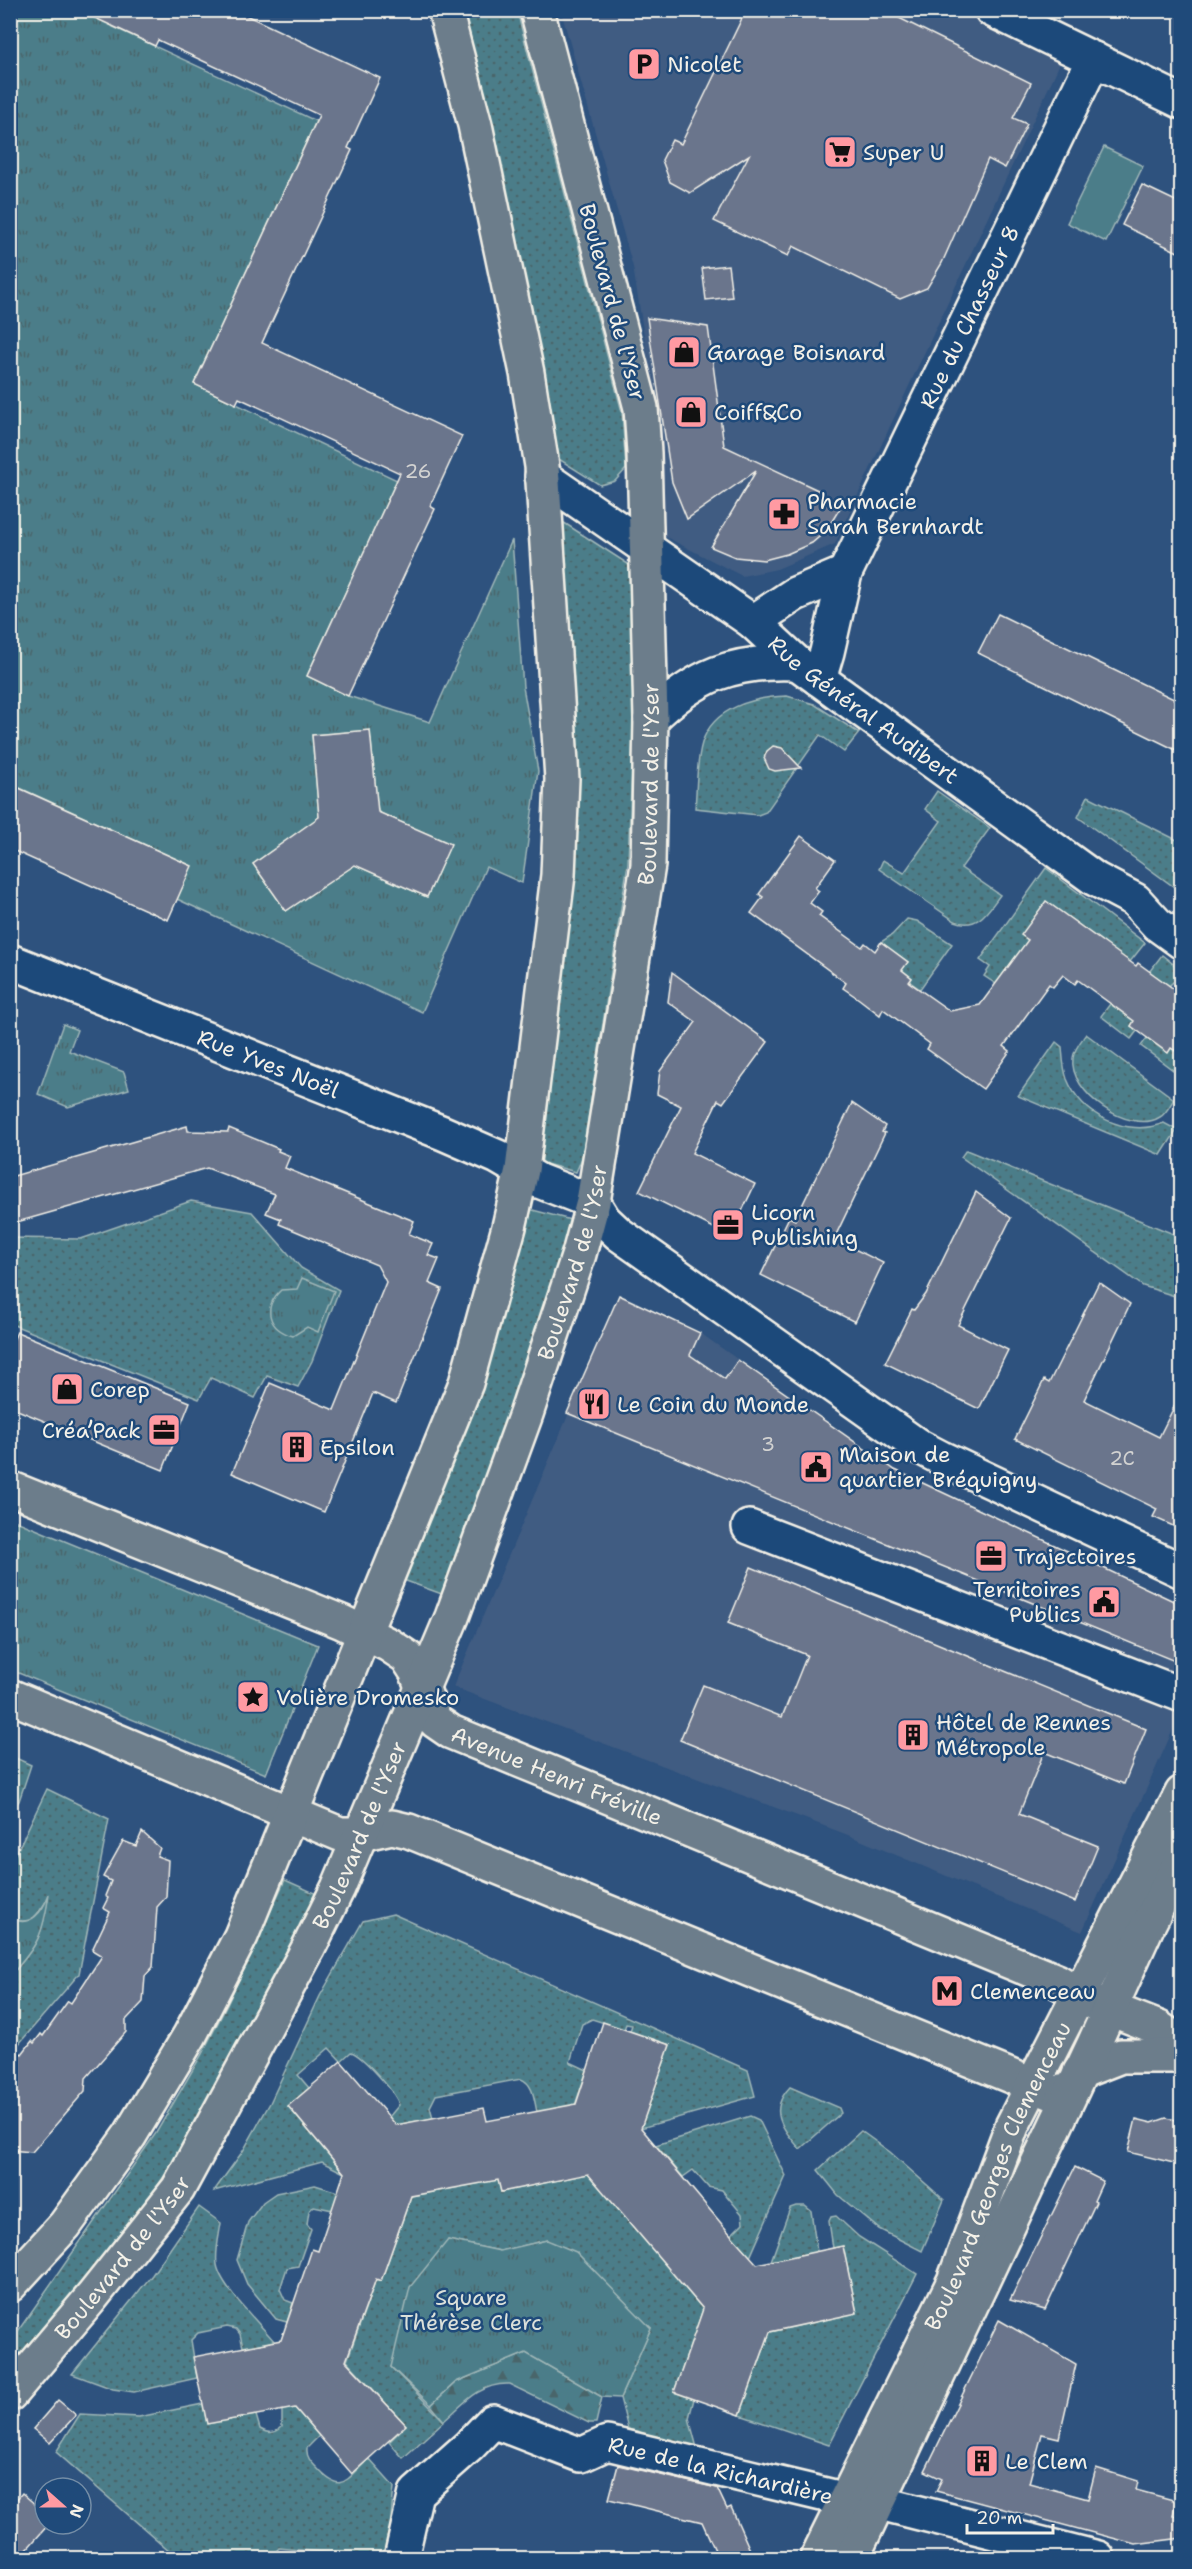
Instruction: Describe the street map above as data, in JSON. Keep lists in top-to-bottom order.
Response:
{
  "streets": {
    "main road": ["Boulevard de l'Yser", "Avenue Henri Fréville", "Boulevard Georges Clemenceau"],
    "street": [
      "Rue du Chasseur 8",
      "Rue Général Audibert",
      "Rue Yves Noël",
      "Rue de la Richardière"
    ]
  },
  "crossings": [
    ["Boulevard de l'Yser", "Rue Général Audibert"],
    ["Boulevard de l'Yser", "Rue Yves Noël"],
    ["Boulevard de l'Yser", "Avenue Henri Fréville"],
    ["Rue du Chasseur 8", "Rue Général Audibert"],
    ["Avenue Henri Fréville", "Boulevard Georges Clemenceau"],
    ["Boulevard Georges Clemenceau", "Rue de la Richardière"]
  ],
  "parks": ["Square Thérèse Clerc"],
  "places": {
    "parking": ["Nicolet"],
    "supermarket": ["Super U"],
    "shop": ["Garage Boisnard", "Coiff&Co", "Corep"],
    "pharmacy": ["Pharmacie Sarah Bernhardt"],
    "office": ["Licorn Publishing", "Créa’Pack", "Trajectoires"],
    "restaurant": ["Le Coin du Monde"],
    "building": ["Epsilon", "Hôtel de Rennes Métropole", "Le Clem"],
    "public building": ["Maison de quartier Bréquigny", "Territoires Publics"],
    "place": ["Volière Dromesko"],
    "metro station": ["Clemenceau"]
  },
  "house_numbers": ["26", "3", "2C"],
  "scale_bar": "20 m",
  "north": "right"
}
